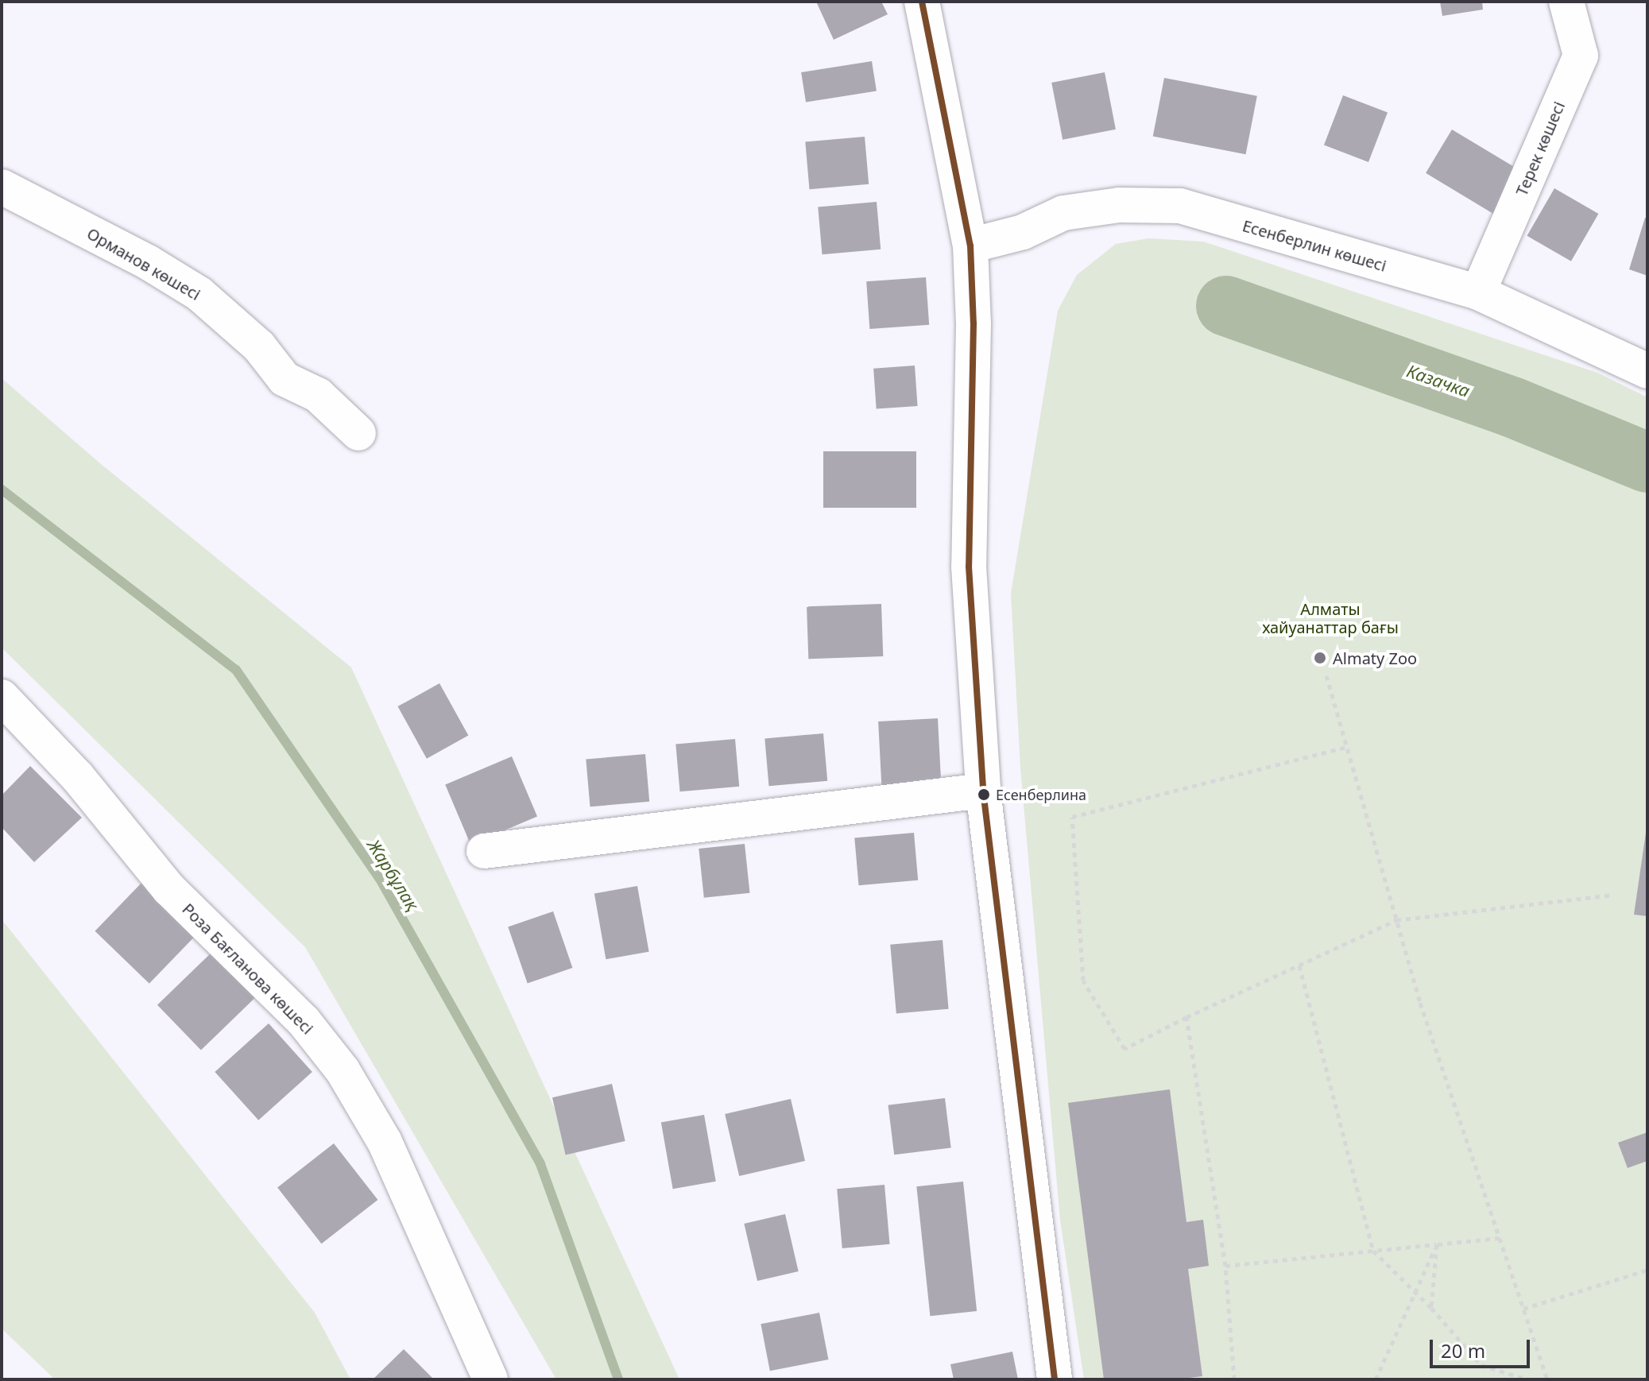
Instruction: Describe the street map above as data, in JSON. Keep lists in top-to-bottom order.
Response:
{
  "streets": {
    "street": [
      "Терек көшесі",
      "Есенберлин көшесі",
      "Орманов көшесі",
      "Роза Бағланова көшесі"
    ]
  },
  "crossings": [
    ["Терек көшесі", "Есенберлин көшесі"]
  ],
  "water": ["Казачка", "Жарбұлақ"],
  "parks": ["Алматы хайуанаттар бағы"],
  "places": ["Almaty Zoo", "Есенберлина"],
  "scale_bar": "20 m"
}
